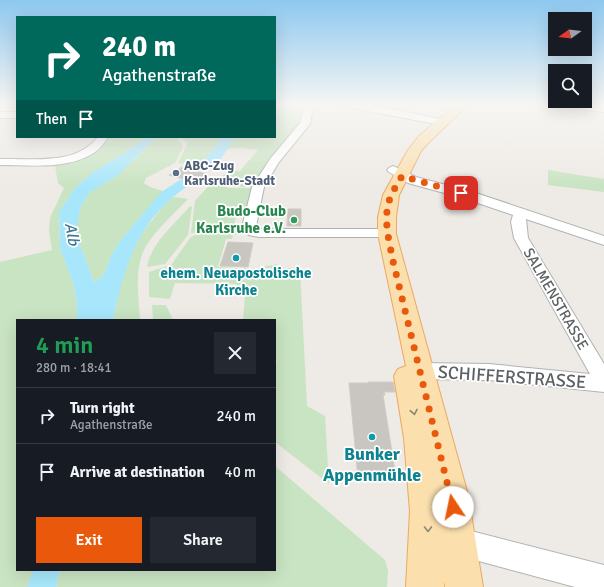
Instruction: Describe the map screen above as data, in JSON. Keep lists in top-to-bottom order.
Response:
{
  "streets": {
    "street": ["SALMENSTRASSE", "SCHIFFERSTRASSE"]
  },
  "crossings": [
    ["SALMENSTRASSE", "SCHIFFERSTRASSE"]
  ],
  "water": ["Alb"],
  "places": [
    "ABC-Zug Karlsruhe-Stadt",
    "Budo-Club Karlsruhe e.V.",
    "ehem. Neuapostolische Kirche",
    "Bunker Appenmühle"
  ],
  "north": "left",
  "page": {
    "turn": ["240 m", "Agathenstraße"],
    "then": "Then",
    "heading": ["4 min", "280 m · 18:41"],
    "list": [
      {
        "name": "Turn right",
        "note": "Agathenstraße",
        "value": "240 m"
      },
      {
        "name": "Arrive at destination",
        "value": "40 m"
      }
    ],
    "buttons": ["Exit", "Share"]
  }
}
